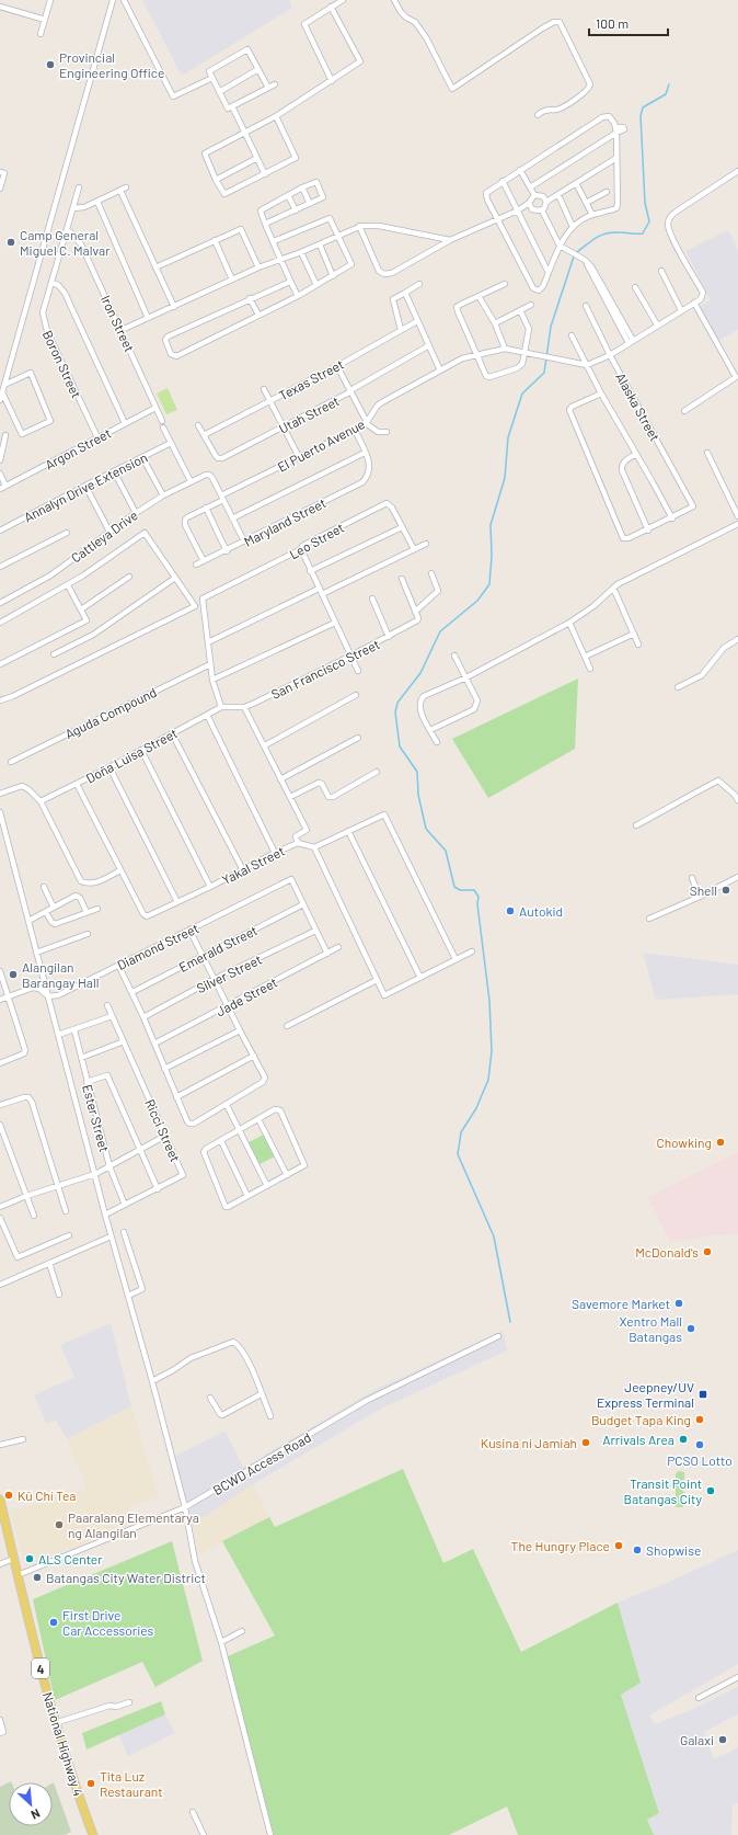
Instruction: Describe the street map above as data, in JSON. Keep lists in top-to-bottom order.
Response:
{
  "streets": {
    "main road": ["4", "National Highway 4"],
    "street": [
      "Iron Street",
      "Boron Street",
      "Texas Street",
      "Alaska Street",
      "Utah Street",
      "El Puerto Avenue",
      "Argon Street",
      "Annalyn Drive Extension",
      "Maryland Street",
      "Cattleya Drive",
      "Leo Street",
      "San Francisco Street",
      "Aguda Compound",
      "Doña Luisa Street",
      "Yakal Street",
      "Diamond Street",
      "Emerald Street",
      "Silver Street",
      "Jade Street",
      "Ester Street",
      "Ricci Street",
      "BCWD Access Road"
    ]
  },
  "crossings": [
    ["Iron Street", "Boron Street"],
    ["Iron Street", "Argon Street"],
    ["Boron Street", "Argon Street"],
    ["Texas Street", "Utah Street"],
    ["El Puerto Avenue", "Maryland Street"],
    ["El Puerto Avenue", "Cattleya Drive"],
    ["San Francisco Street", "Doña Luisa Street"],
    ["Diamond Street", "Emerald Street"],
    ["Ester Street", "Ricci Street"],
    ["BCWD Access Road", "National Highway 4"]
  ],
  "places": {
    "other": [
      "Provincial Engineering Office",
      "Camp General Miguel C. Malvar",
      "Shell",
      "Autokid",
      "Alangilan Barangay Hall",
      "Chowking",
      "McDonald's",
      "Savemore Market",
      "Xentro Mall Batangas",
      "Budget Tapa King",
      "Arrivals Area",
      "Kusina ni Jamiah",
      "PCSO Lotto",
      "Transit Point Batangas City",
      "Kū Chí Tea",
      "Paaralang Elementarya ng Alangilan",
      "The Hungry Place",
      "Shopwise",
      "ALS Center",
      "Batangas City Water District",
      "First Drive Car Accessories",
      "Galaxi",
      "Tita Luz Restaurant"
    ],
    "transit": ["Jeepney/UV Express Terminal"]
  },
  "scale_bar": "100 m",
  "north": "bottom right"
}
